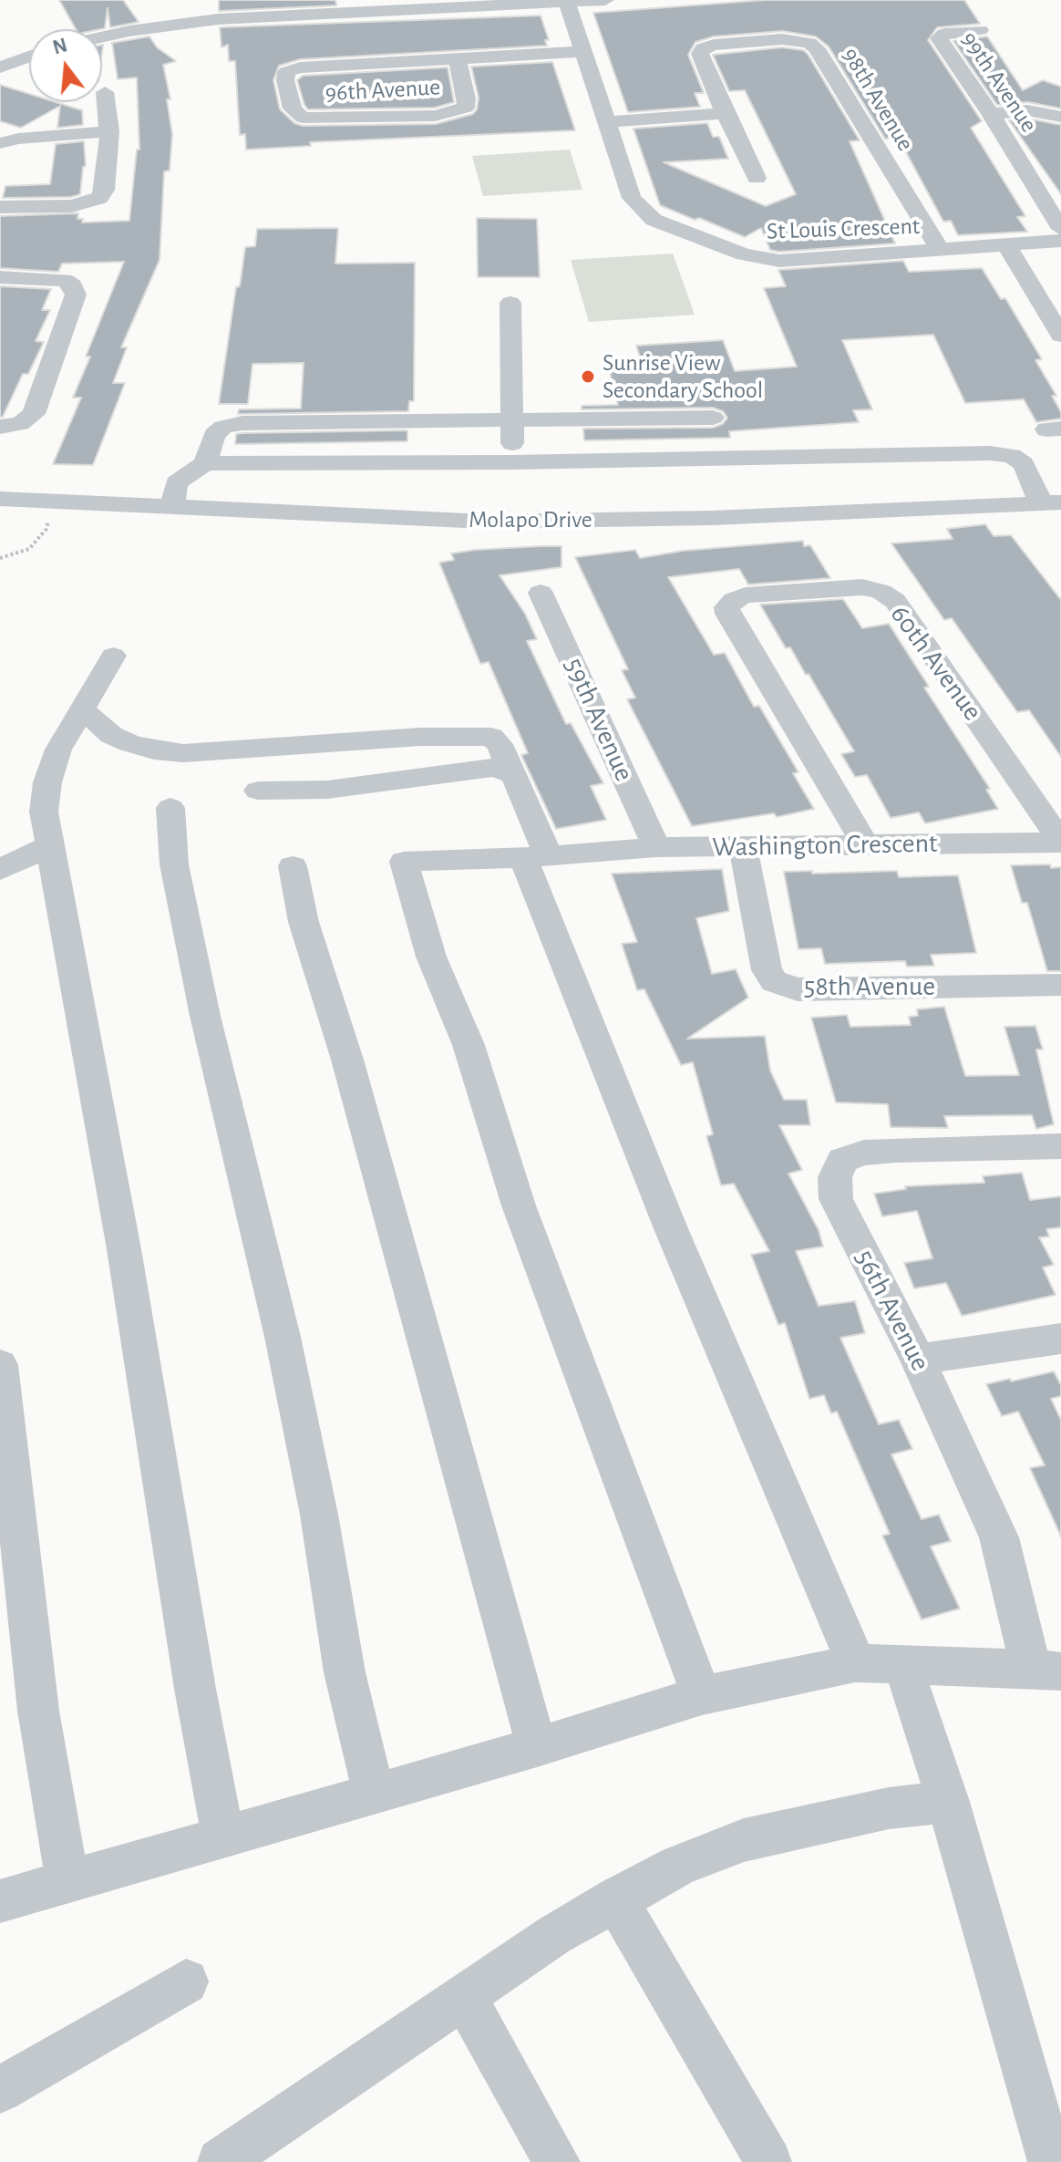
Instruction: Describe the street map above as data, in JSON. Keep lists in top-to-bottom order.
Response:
{
  "streets": {
    "street": [
      "99th Avenue",
      "96th Avenue",
      "98th Avenue",
      "St Louis Crescent",
      "Molapo Drive",
      "60th Avenue",
      "59th Avenue",
      "Washington Crescent",
      "58th Avenue",
      "56th Avenue"
    ]
  },
  "crossings": [
    ["96th Avenue", "St Louis Crescent"],
    ["98th Avenue", "St Louis Crescent"],
    ["60th Avenue", "Washington Crescent"],
    ["59th Avenue", "Washington Crescent"],
    ["Washington Crescent", "58th Avenue"]
  ],
  "places": ["Sunrise View Secondary School"],
  "north": "top"
}
